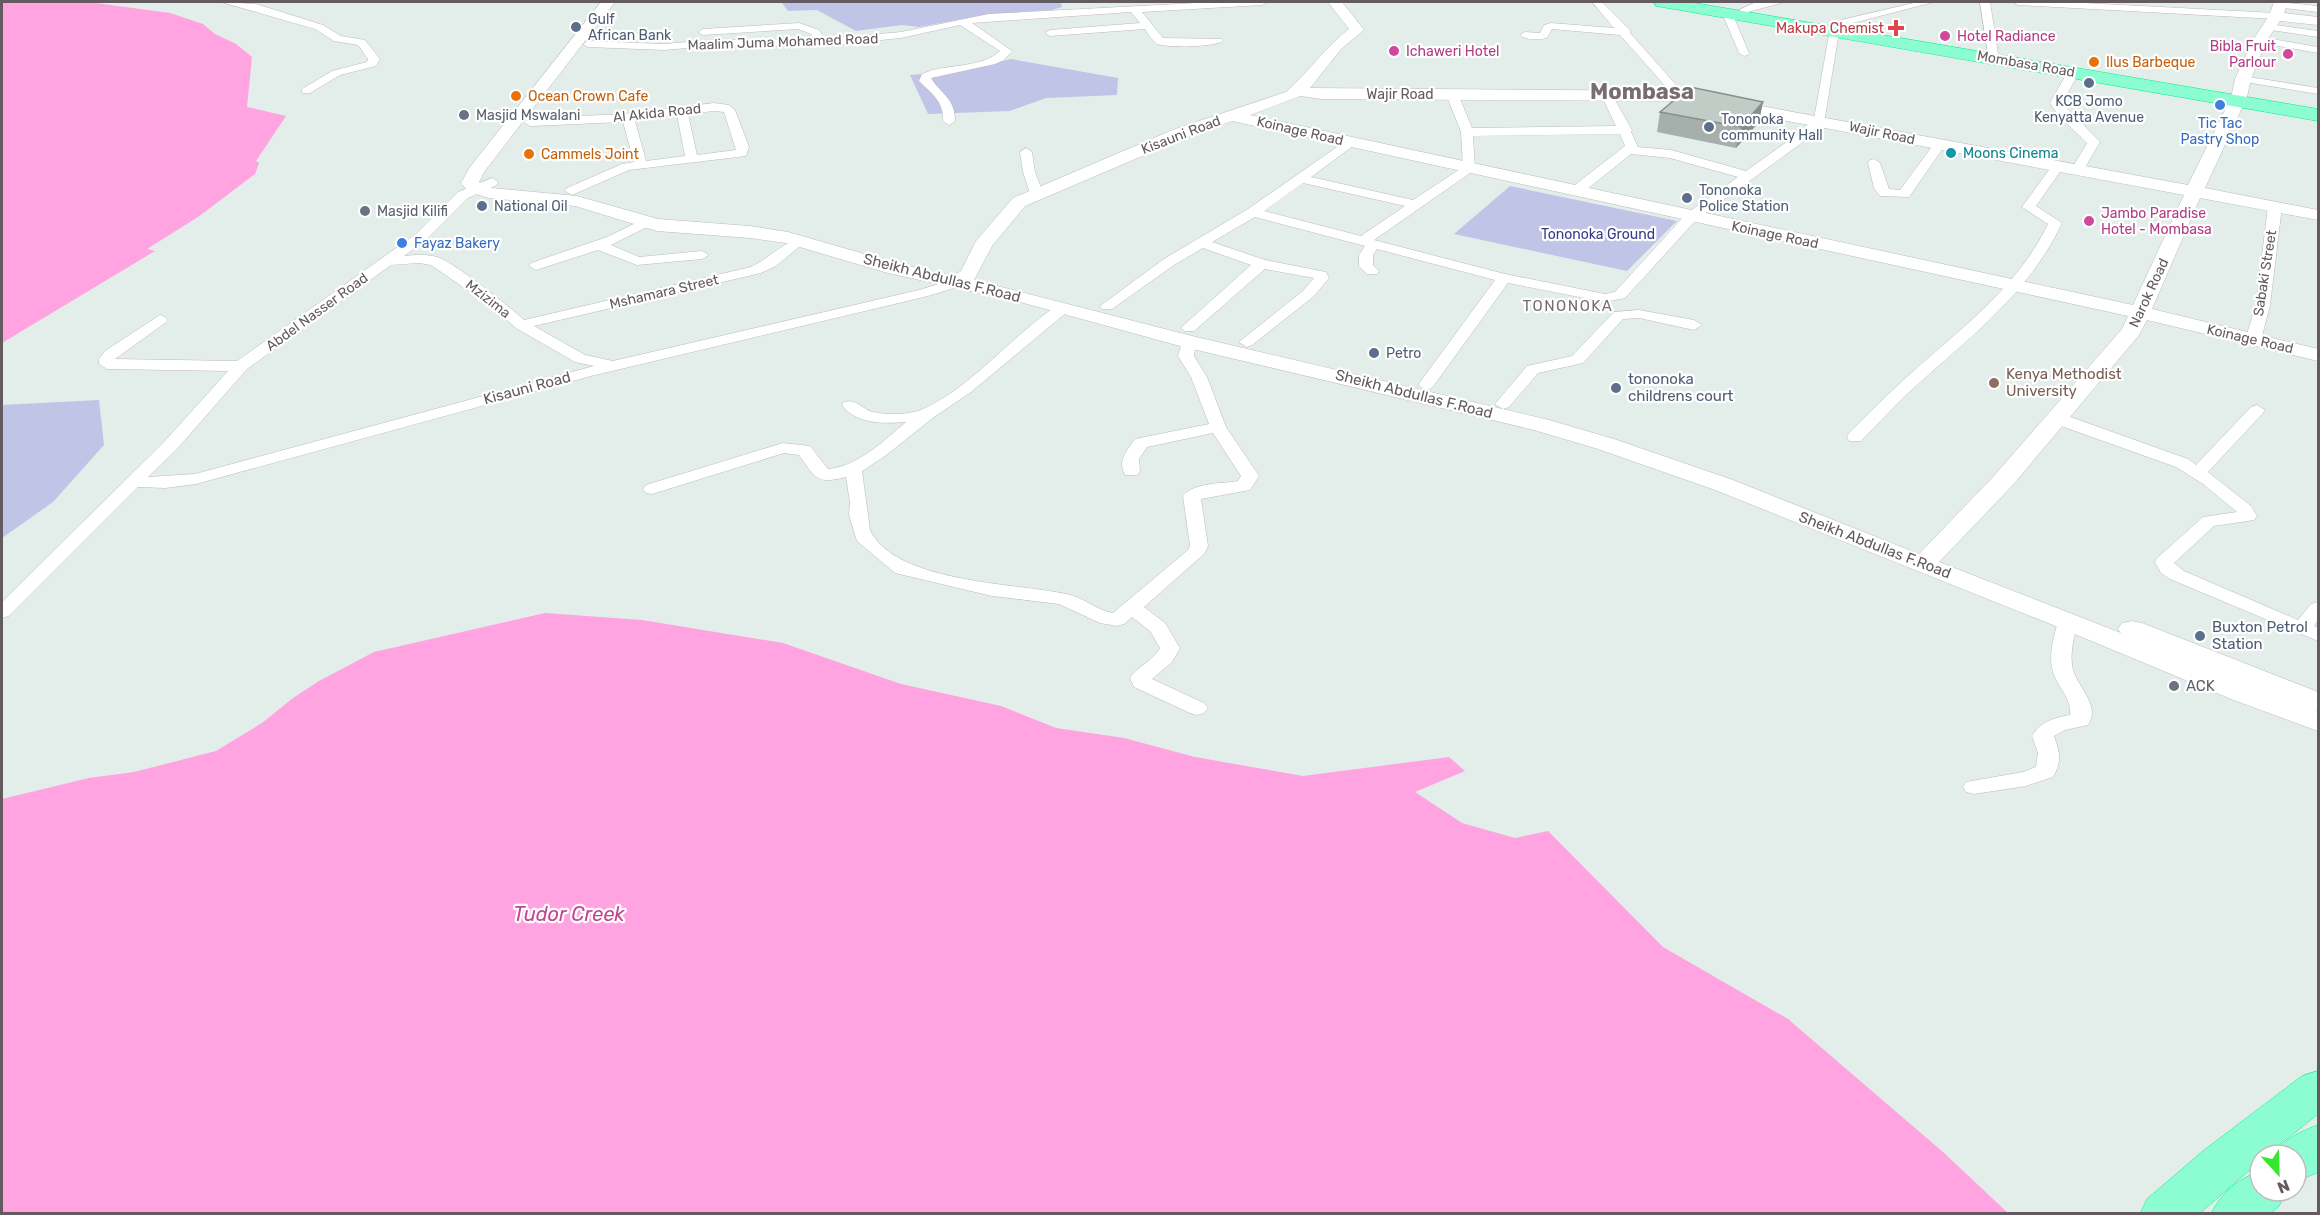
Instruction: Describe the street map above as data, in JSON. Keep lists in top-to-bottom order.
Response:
{
  "streets": {
    "highway": ["Mombasa Road"],
    "street": [
      "Maalim Juma Mohamed Road",
      "Wajir Road",
      "Al Akida Road",
      "Koinage Road",
      "Kisauni Road",
      "Sabaki Street",
      "Sheikh Abdullas F.Road",
      "Mshamara Street",
      "Narok Road",
      "Mzizima",
      "Abdel Nasser Road"
    ]
  },
  "crossings": [
    ["Maalim Juma Mohamed Road", "Abdel Nasser Road"],
    ["Mombasa Road", "Narok Road"],
    ["Wajir Road", "Kisauni Road"],
    ["Wajir Road", "Sabaki Street"],
    ["Wajir Road", "Narok Road"],
    ["Al Akida Road", "Abdel Nasser Road"],
    ["Koinage Road", "Kisauni Road"],
    ["Koinage Road", "Sabaki Street"],
    ["Koinage Road", "Narok Road"],
    ["Kisauni Road", "Sheikh Abdullas F.Road"],
    ["Kisauni Road", "Mzizima"],
    ["Kisauni Road", "Abdel Nasser Road"],
    ["Sheikh Abdullas F.Road", "Mshamara Street"],
    ["Sheikh Abdullas F.Road", "Narok Road"],
    ["Sheikh Abdullas F.Road", "Abdel Nasser Road"],
    ["Mshamara Street", "Mzizima"],
    ["Mzizima", "Abdel Nasser Road"]
  ],
  "districts": ["Mombasa", "TONONOKA"],
  "water": ["Tudor Creek"],
  "parks": ["Tononoka Ground"],
  "places": {
    "other": [
      "Gulf African Bank",
      "Hotel Radiance",
      "Ichaweri Hotel",
      "Bibla Fruit Parlour",
      "Ilus Barbeque",
      "KCB Jomo Kenyatta Avenue",
      "Ocean Crown Cafe",
      "Tic Tac Pastry Shop",
      "Masjid Mswalani",
      "Tononoka community Hall",
      "Moons Cinema",
      "Cammels Joint",
      "Tononoka Police Station",
      "National Oil",
      "Masjid Kilifi",
      "Jambo Paradise Hotel - Mombasa",
      "Fayaz Bakery",
      "Petro",
      "Kenya Methodist University",
      "tononoka childrens court",
      "Buxton Petrol Station",
      "ACK"
    ],
    "health": ["Makupa Chemist"]
  },
  "north": "bottom"
}
